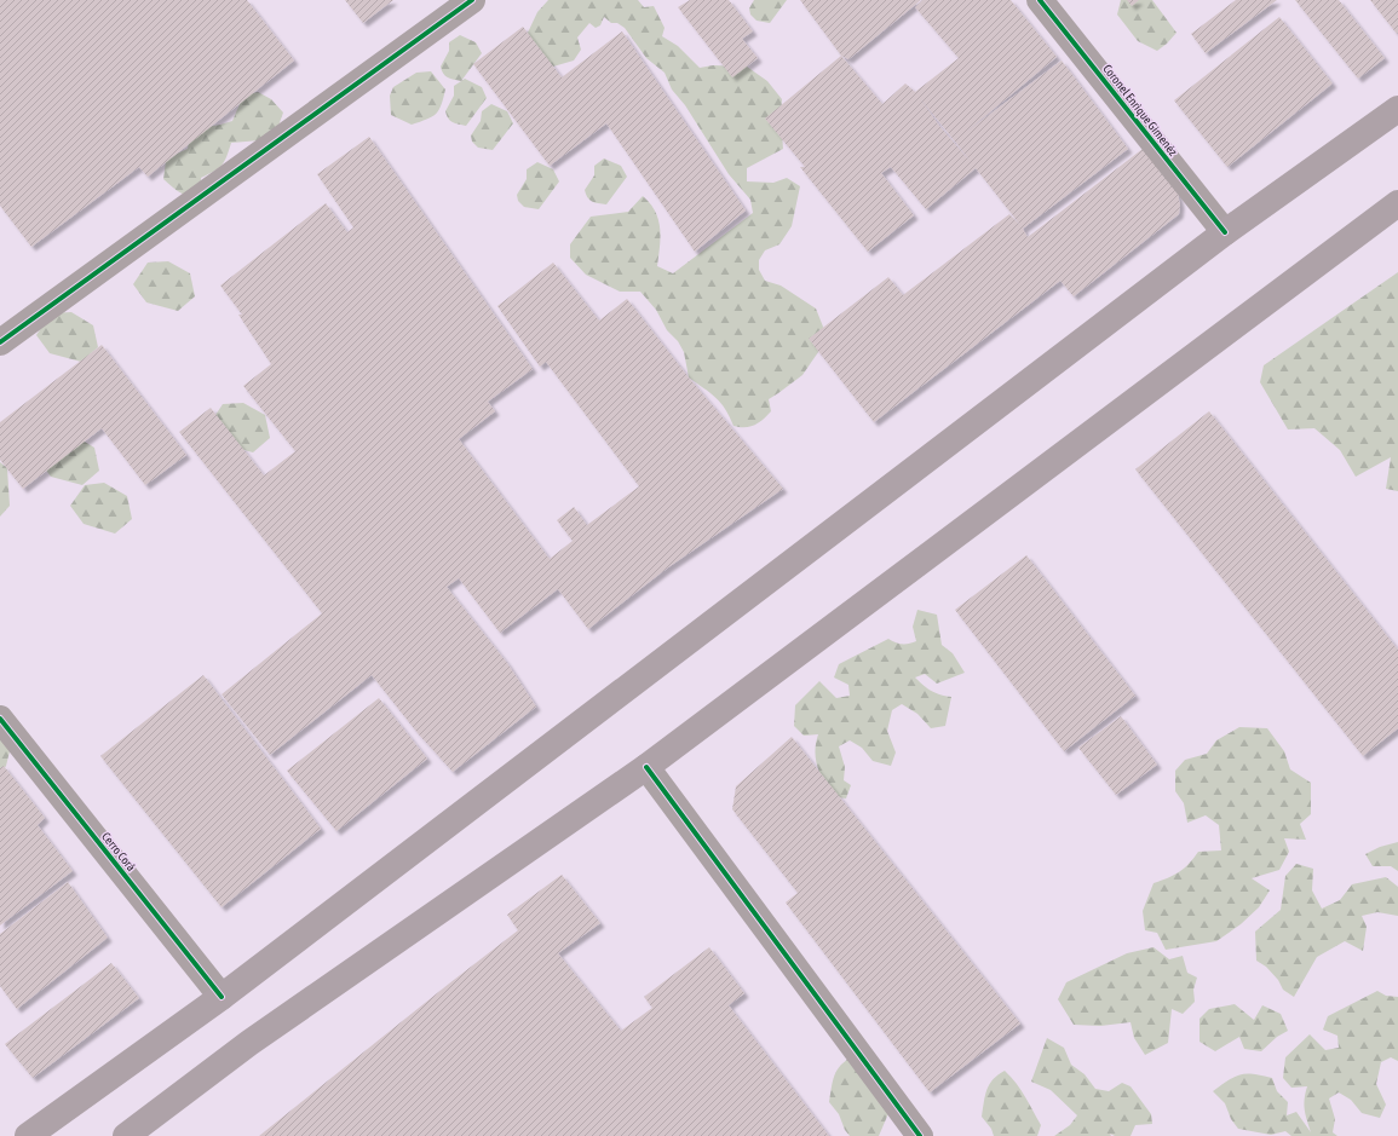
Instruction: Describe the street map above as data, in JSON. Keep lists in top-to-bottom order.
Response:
{
  "streets": {
    "street": ["Coronel Enrique Gimenéz", "Cerro Corá"]
  }
}
